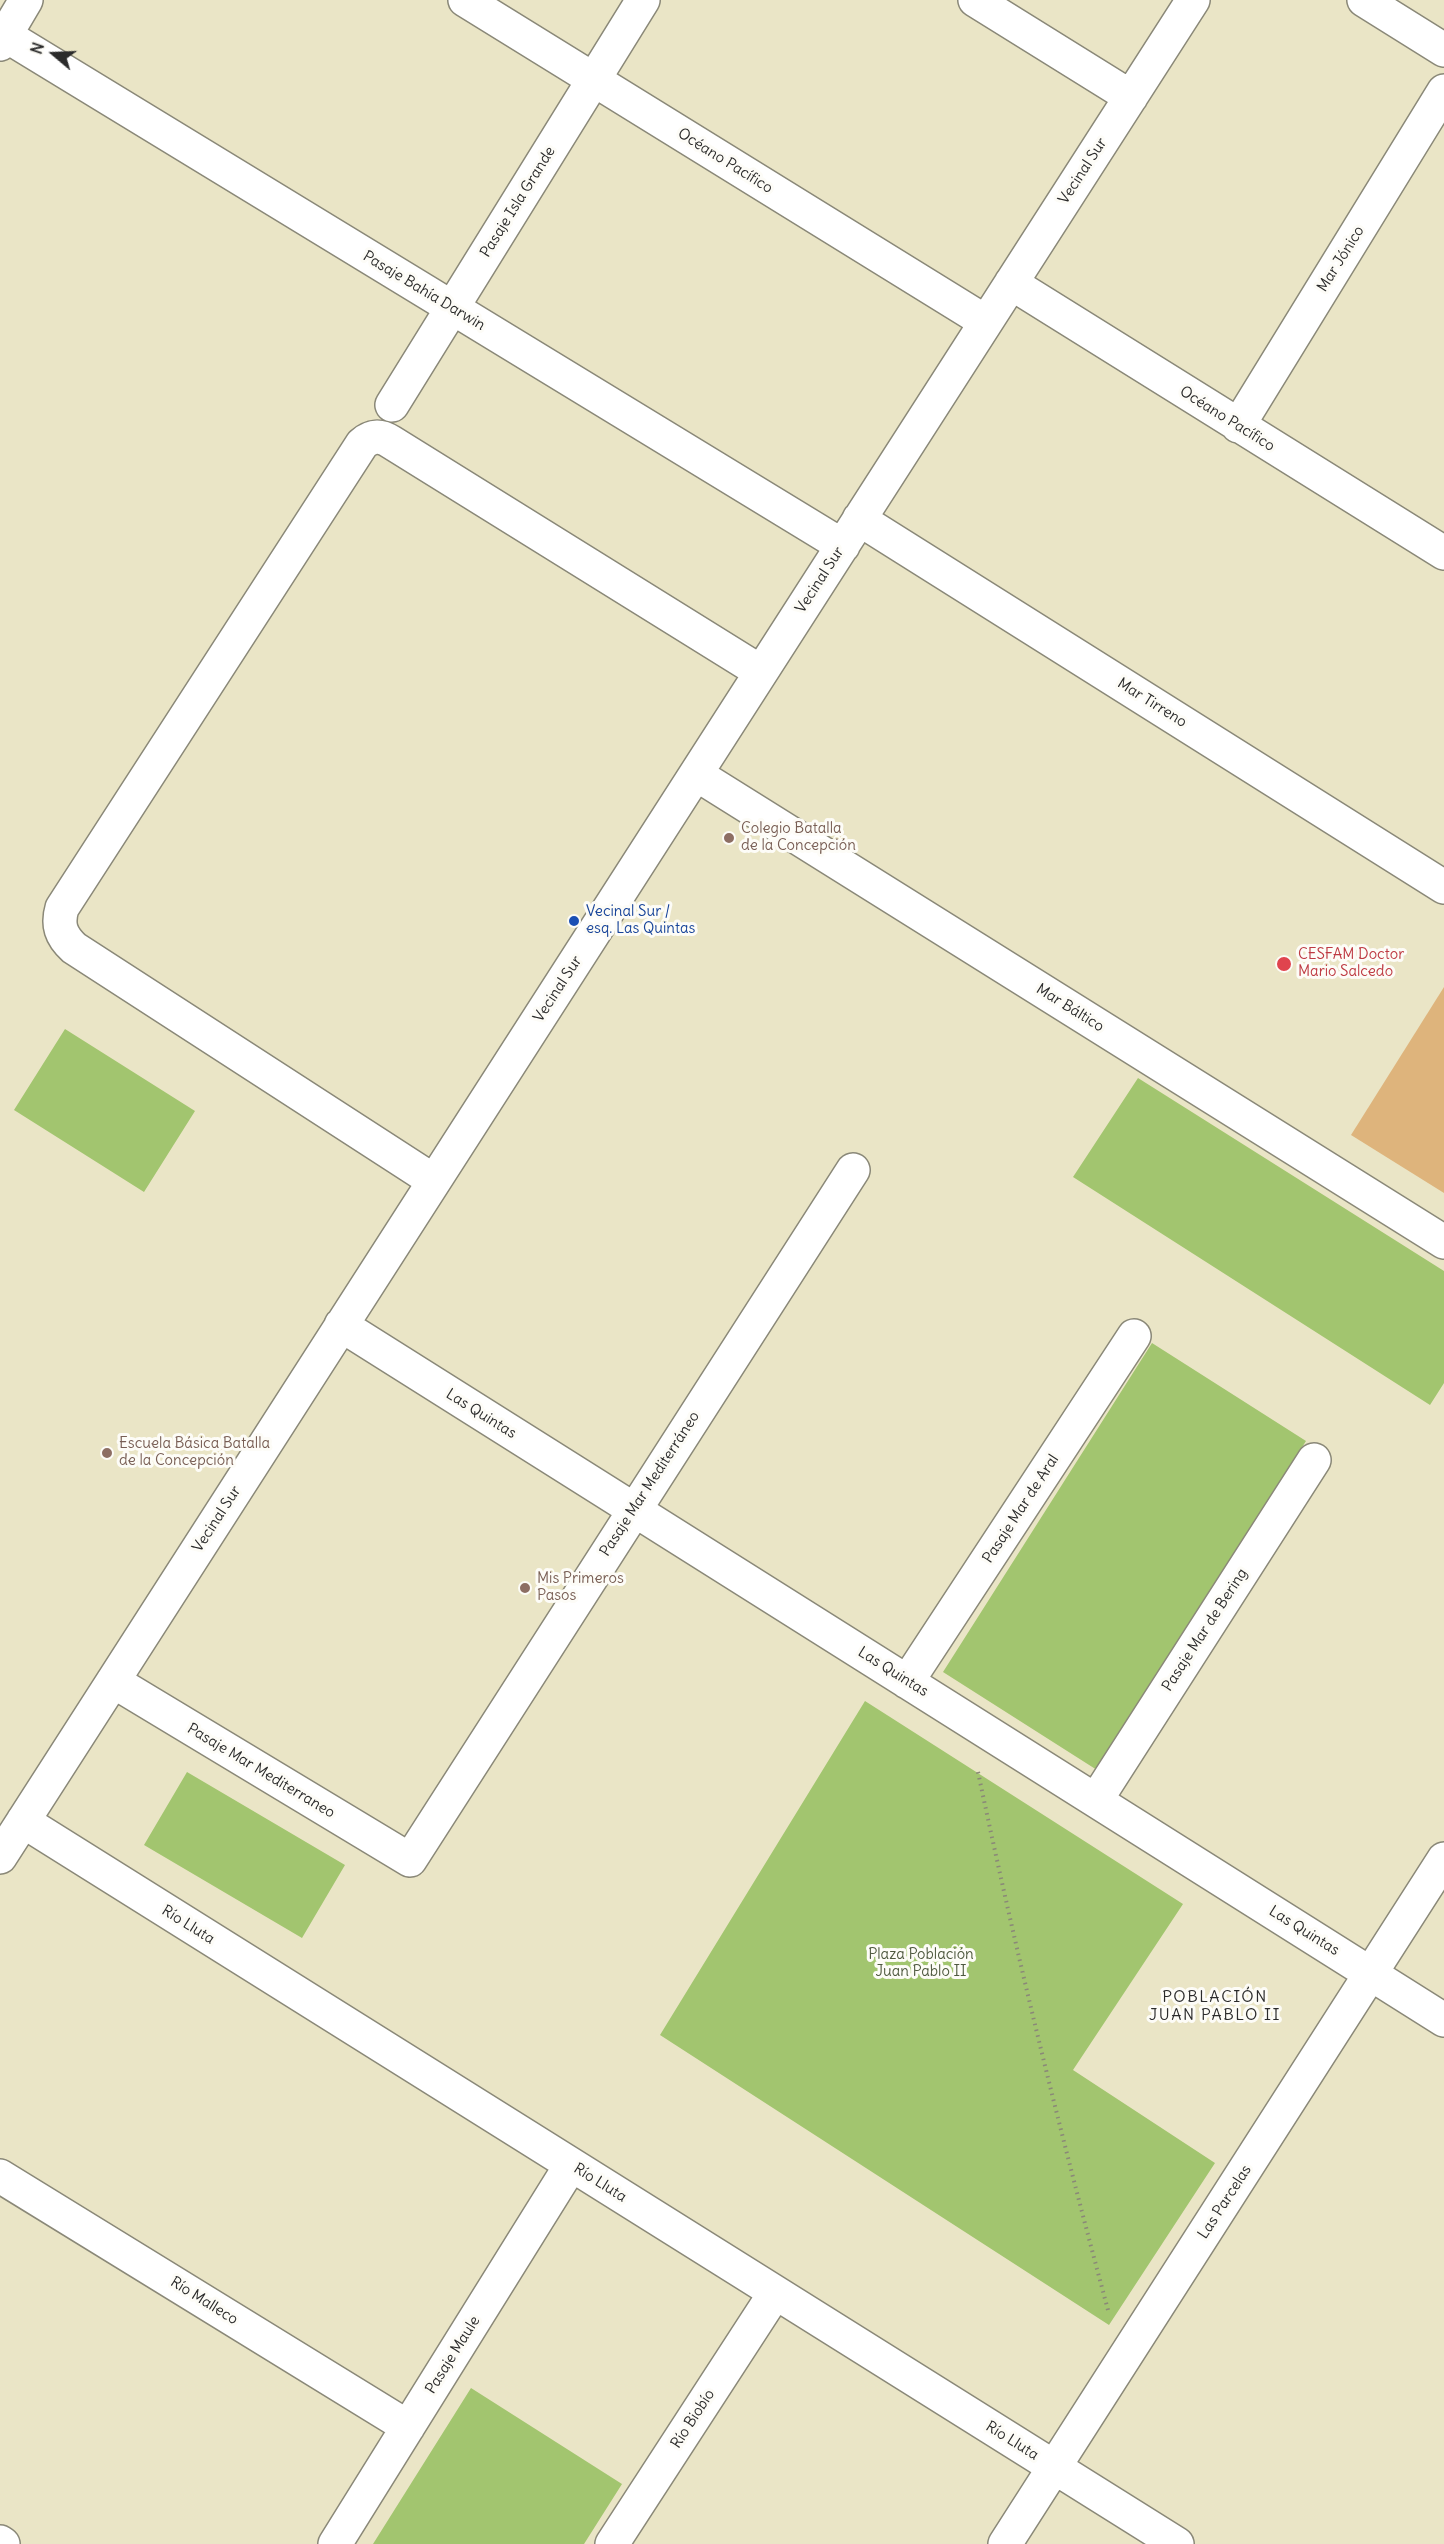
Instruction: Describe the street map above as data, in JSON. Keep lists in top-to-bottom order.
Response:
{
  "streets": {
    "street": [
      "Océano Pacífico",
      "Vecinal Sur",
      "Pasaje Isla Grande",
      "Mar Jónico",
      "Pasaje Bahía Darwin",
      "Mar Tirreno",
      "Mar Báltico",
      "Las Quintas",
      "Pasaje Mar Mediterráneo",
      "Pasaje Mar de Aral",
      "Pasaje Mar de Bering",
      "Pasaje Mar Mediterraneo",
      "Río Lluta",
      "Las Parcelas",
      "Río Malleco",
      "Pasaje Maule",
      "Río Biobío"
    ]
  },
  "crossings": [
    ["Océano Pacífico", "Vecinal Sur"],
    ["Océano Pacífico", "Pasaje Isla Grande"],
    ["Océano Pacífico", "Mar Jónico"],
    ["Vecinal Sur", "Pasaje Bahía Darwin"],
    ["Vecinal Sur", "Mar Tirreno"],
    ["Vecinal Sur", "Mar Báltico"],
    ["Vecinal Sur", "Las Quintas"],
    ["Vecinal Sur", "Pasaje Mar Mediterraneo"],
    ["Vecinal Sur", "Río Lluta"],
    ["Pasaje Isla Grande", "Pasaje Bahía Darwin"],
    ["Pasaje Bahía Darwin", "Mar Tirreno"],
    ["Las Quintas", "Pasaje Mar Mediterráneo"],
    ["Las Quintas", "Pasaje Mar de Aral"],
    ["Las Quintas", "Pasaje Mar de Bering"],
    ["Las Quintas", "Las Parcelas"],
    ["Pasaje Mar Mediterráneo", "Pasaje Mar Mediterraneo"],
    ["Río Lluta", "Las Parcelas"],
    ["Río Lluta", "Pasaje Maule"],
    ["Río Lluta", "Río Biobío"],
    ["Río Malleco", "Pasaje Maule"]
  ],
  "districts": ["POBLACIÓN JUAN PABLO II"],
  "parks": ["Plaza Población Juan Pablo II"],
  "places": [
    "Colegio Batalla de la Concepción",
    "Vecinal Sur / esq. Las Quintas",
    "CESFAM Doctor Mario Salcedo",
    "Escuela Básica Batalla de la Concepción",
    "Mis Primeros Pasos"
  ],
  "north": "left"
}
